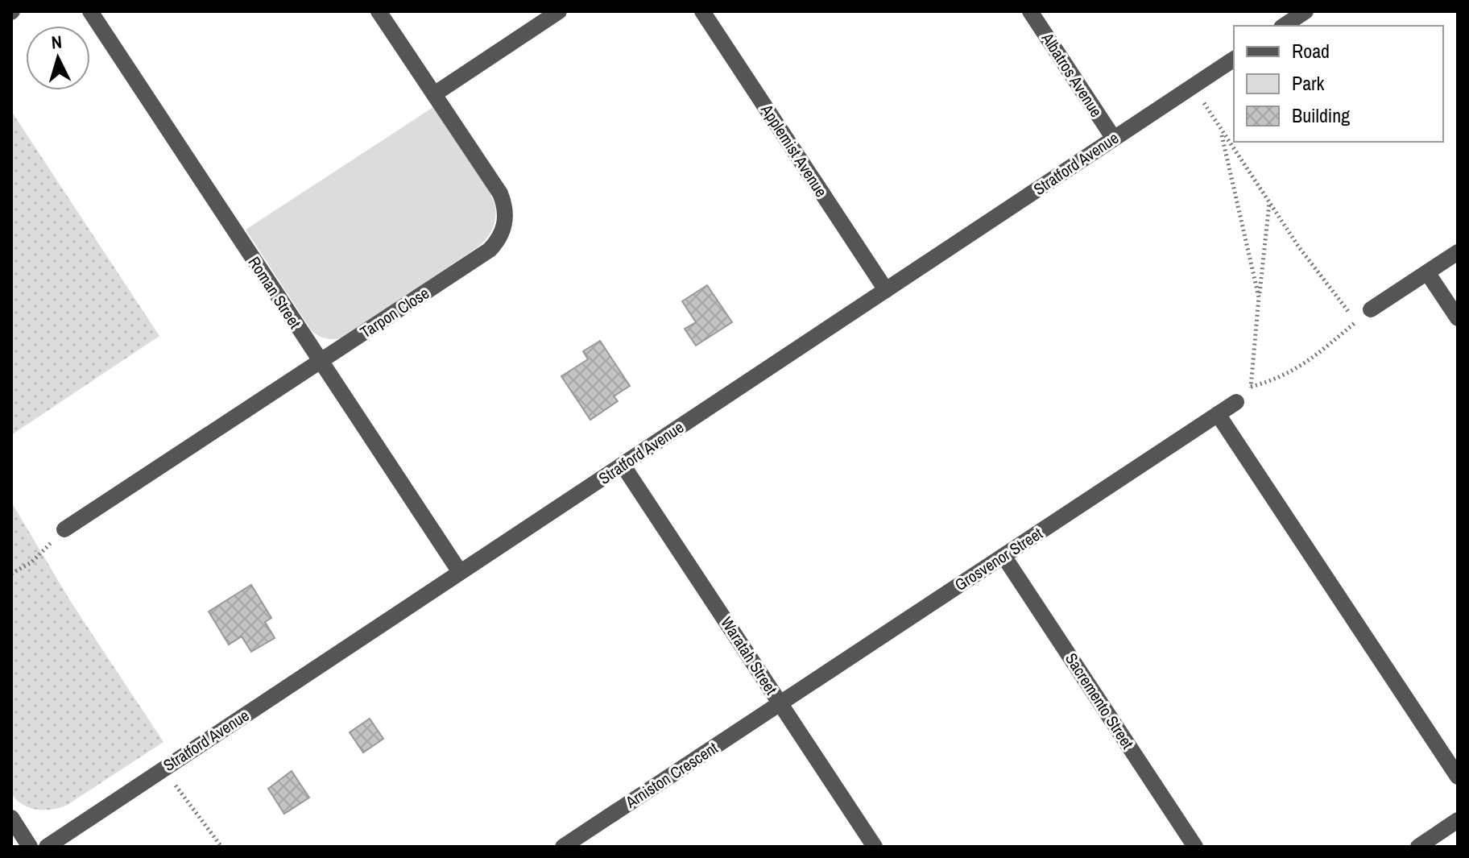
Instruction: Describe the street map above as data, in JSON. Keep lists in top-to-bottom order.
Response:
{
  "streets": {
    "street": [
      "Albatros Avenue",
      "Applemist Avenue",
      "Stratford Avenue",
      "Roman Street",
      "Tarpon Close",
      "Grosvenor Street",
      "Waratah Street",
      "Sacremento Street",
      "Arniston Crescent"
    ]
  },
  "crossings": [
    ["Albatros Avenue", "Stratford Avenue"],
    ["Applemist Avenue", "Stratford Avenue"],
    ["Stratford Avenue", "Roman Street"],
    ["Stratford Avenue", "Waratah Street"],
    ["Roman Street", "Tarpon Close"],
    ["Grosvenor Street", "Waratah Street"],
    ["Grosvenor Street", "Sacremento Street"],
    ["Grosvenor Street", "Arniston Crescent"],
    ["Waratah Street", "Arniston Crescent"]
  ],
  "legend": ["Road", "Park", "Building"],
  "north": "top"
}
